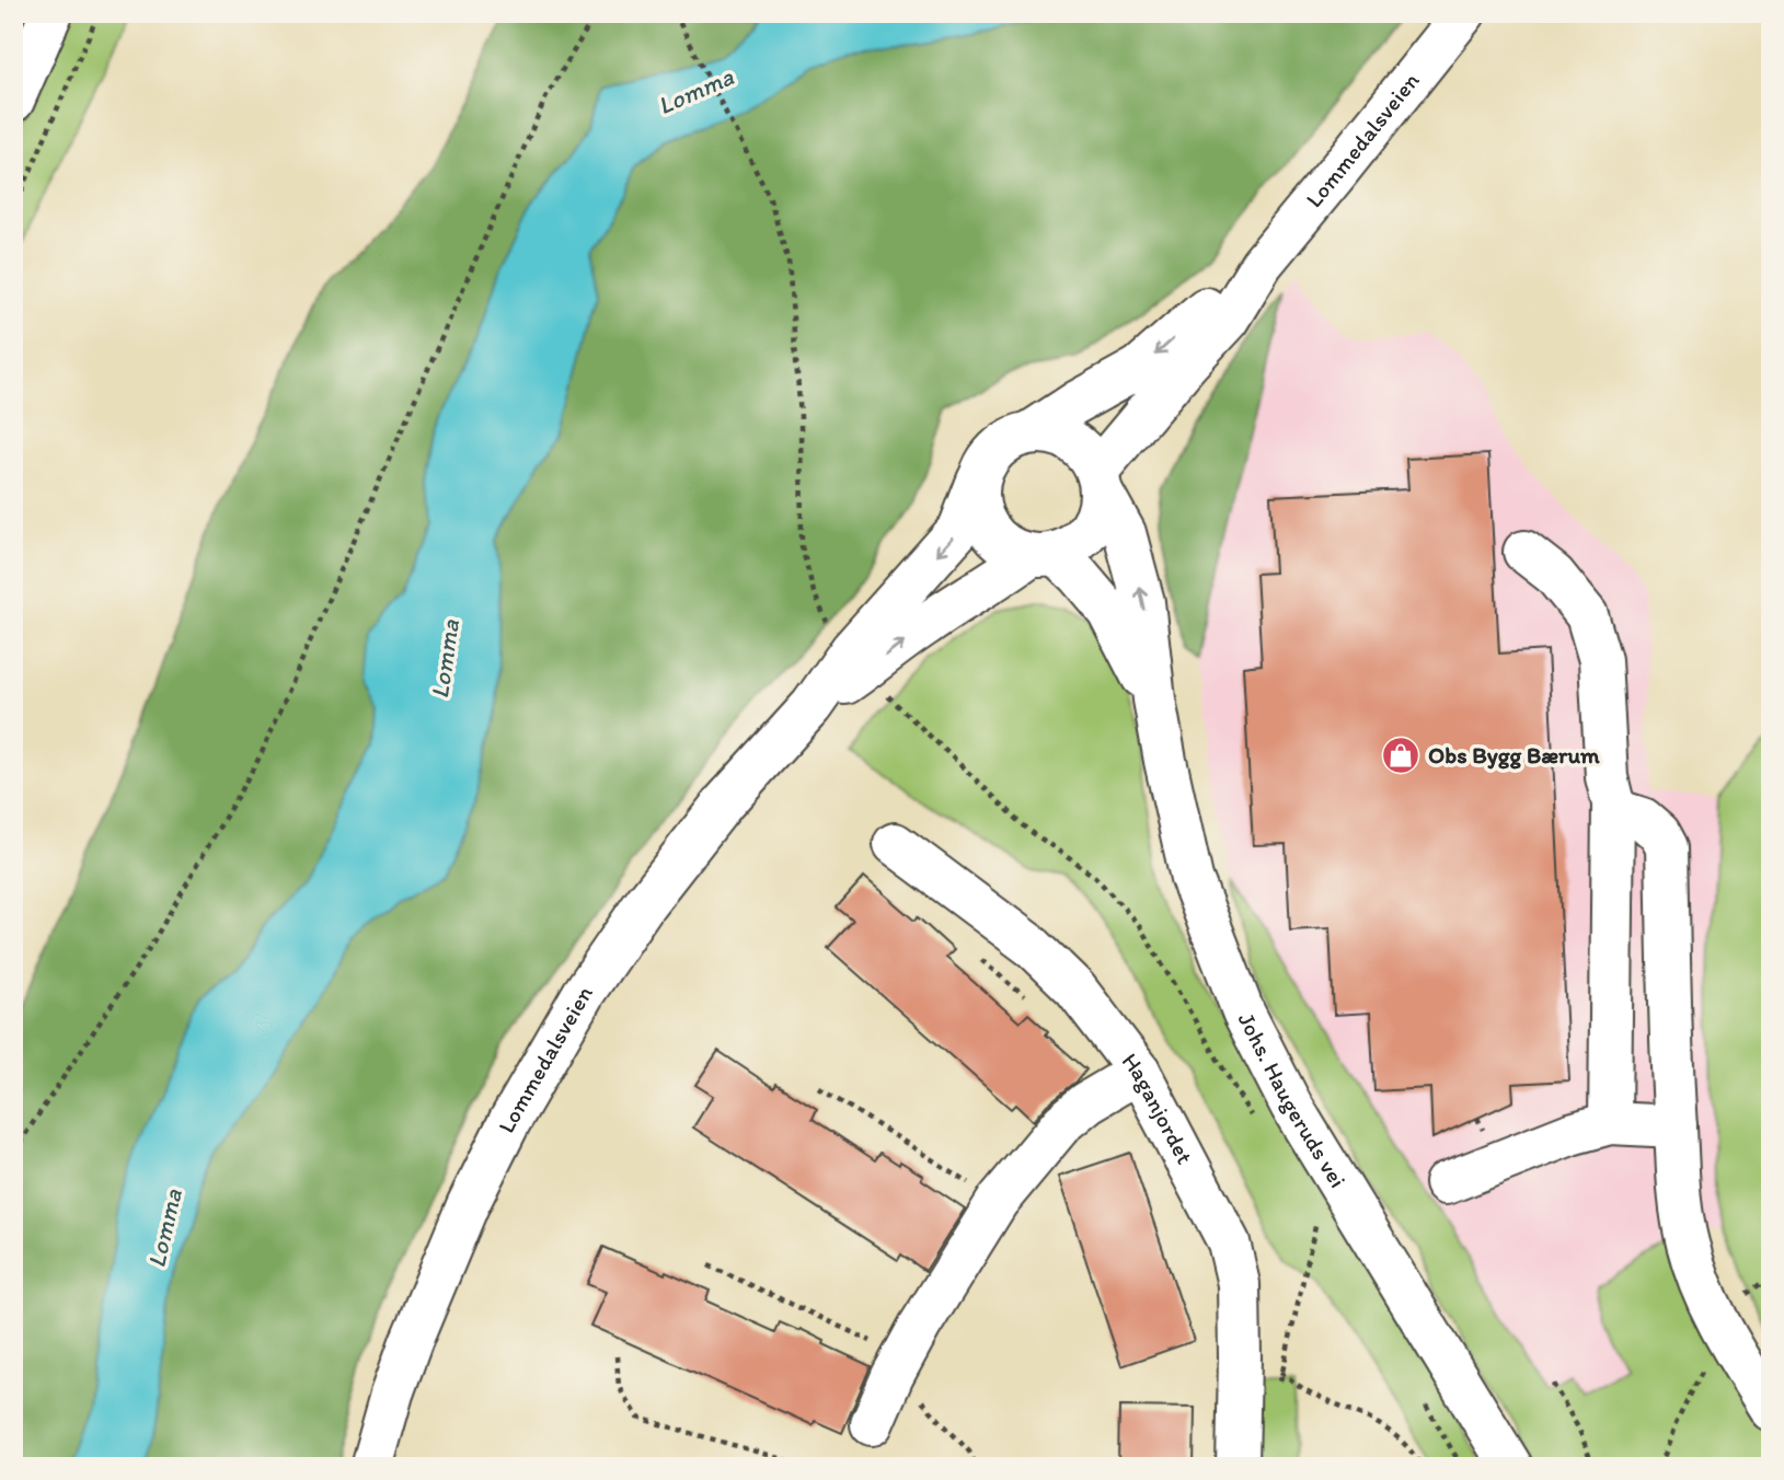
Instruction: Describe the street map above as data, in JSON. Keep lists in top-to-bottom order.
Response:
{
  "streets": {
    "main road": ["Lommedalsveien", "Johs. Haugeruds vei", "Haganjordet"]
  },
  "crossings": [
    ["Lommedalsveien", "Johs. Haugeruds vei"]
  ],
  "water": ["Lomma"],
  "places": {
    "shop": ["Obs Bygg Bærum"]
  }
}
